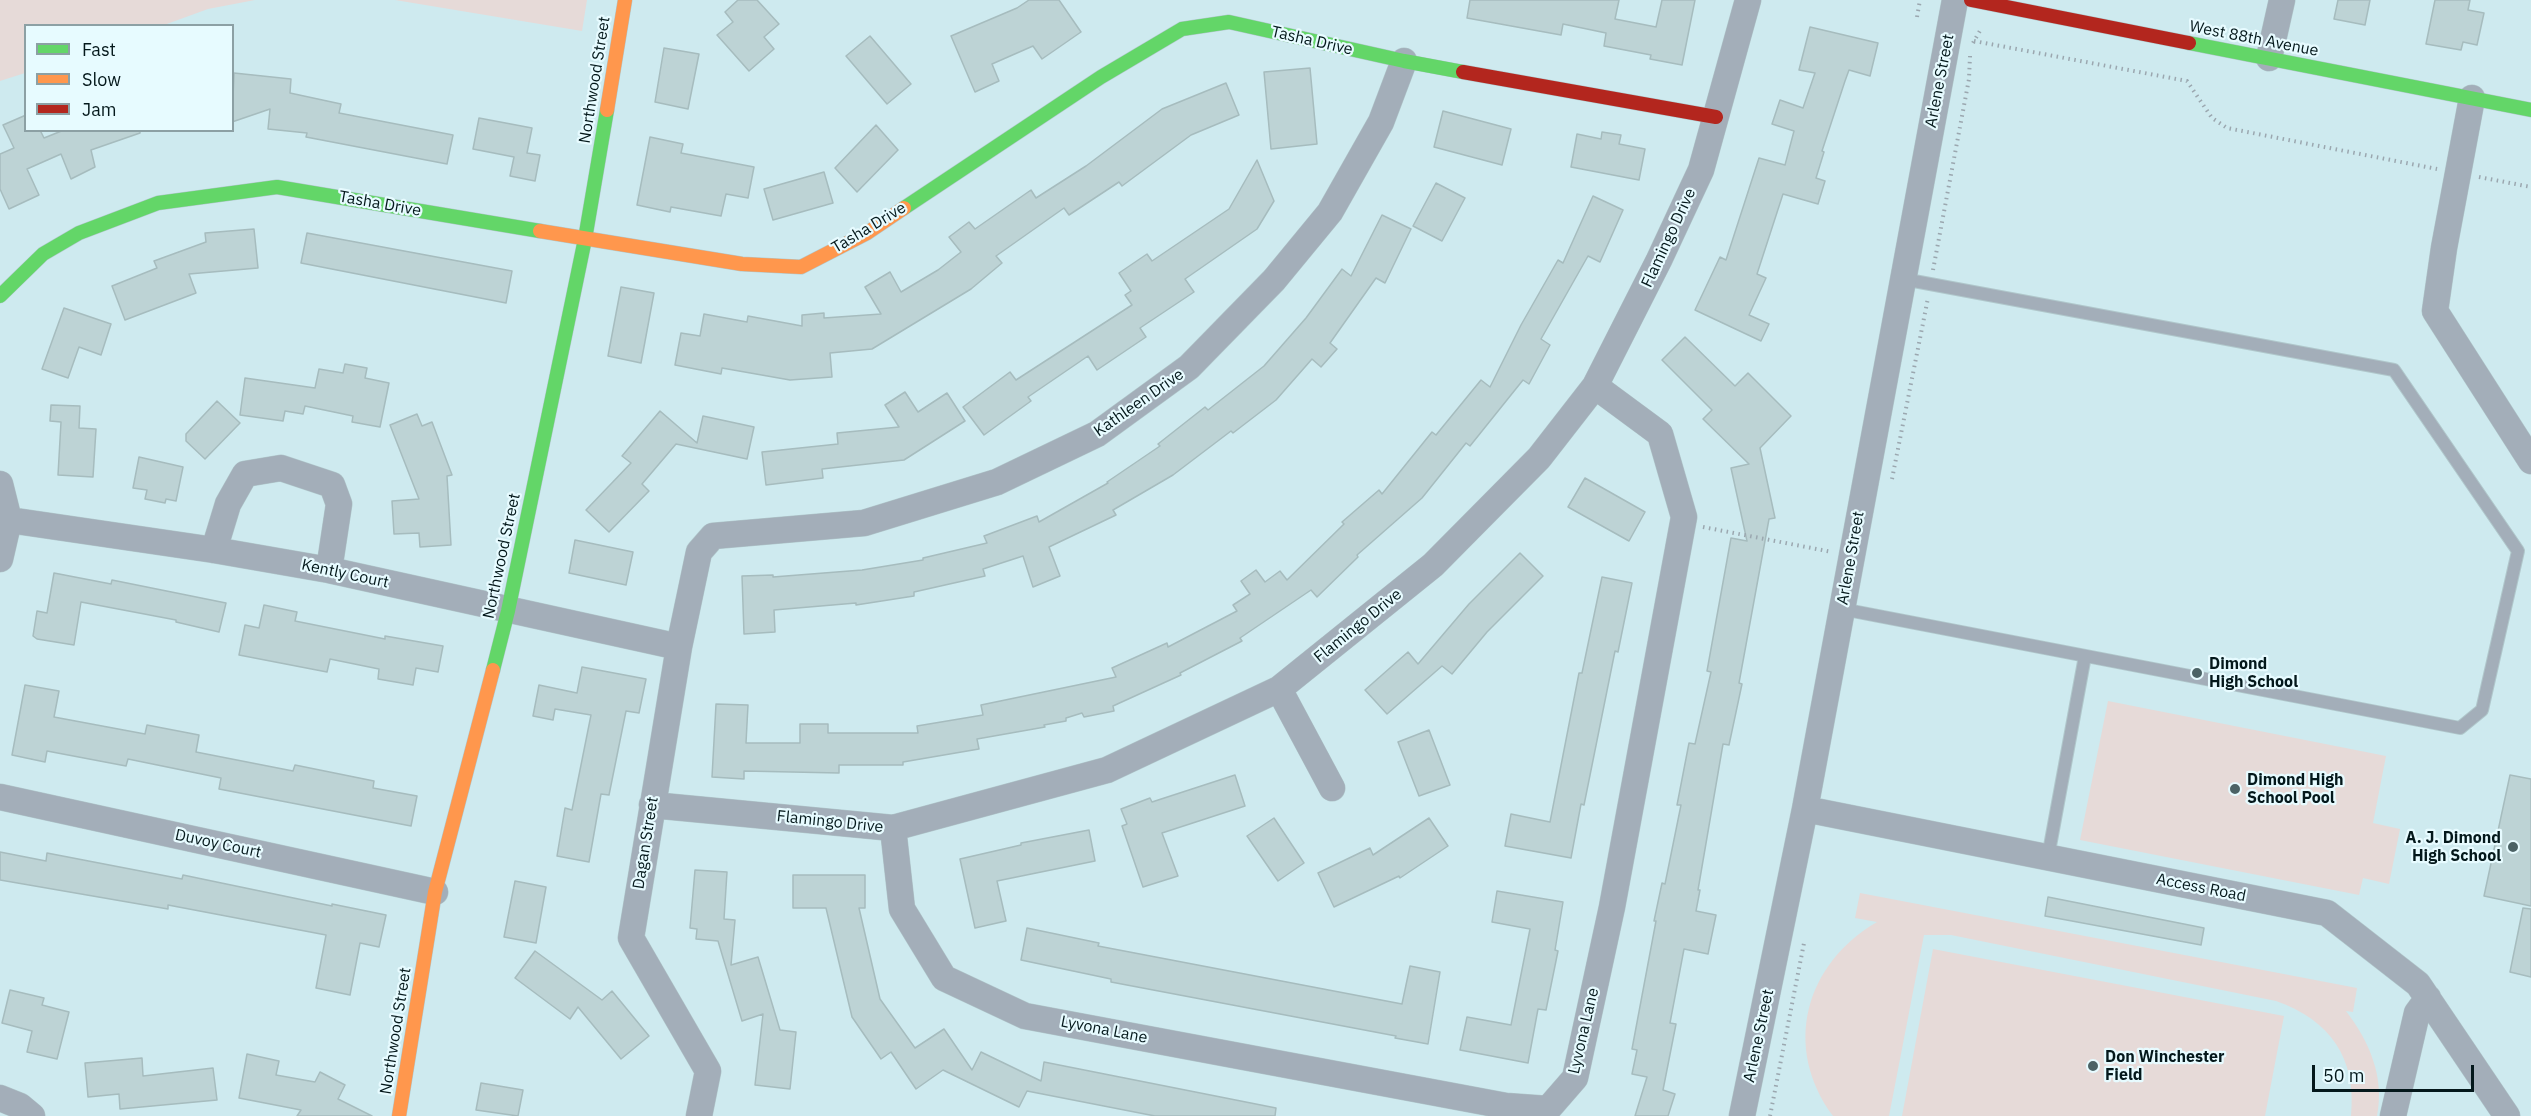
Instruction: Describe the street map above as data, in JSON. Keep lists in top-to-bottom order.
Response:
{
  "streets": {
    "street": [
      "West 88th Avenue",
      "Tasha Drive",
      "Northwood Street",
      "Arlene Street",
      "Flamingo Drive",
      "Kathleen Drive",
      "Kently Court",
      "Dagan Street",
      "Duvoy Court",
      "Access Road",
      "Lyvona Lane"
    ]
  },
  "crossings": [
    ["Tasha Drive", "Northwood Street"],
    ["Tasha Drive", "Flamingo Drive"],
    ["Tasha Drive", "Kathleen Drive"],
    ["Northwood Street", "Kently Court"],
    ["Northwood Street", "Duvoy Court"],
    ["Arlene Street", "Access Road"],
    ["Flamingo Drive", "Dagan Street"],
    ["Flamingo Drive", "Lyvona Lane"],
    ["Kathleen Drive", "Dagan Street"],
    ["Kently Court", "Dagan Street"]
  ],
  "places": [
    "Dimond High School",
    "Dimond High School Pool",
    "A. J. Dimond High School",
    "Don Winchester Field"
  ],
  "legend": ["Fast", "Slow", "Jam"],
  "scale_bar": "50 m"
}
